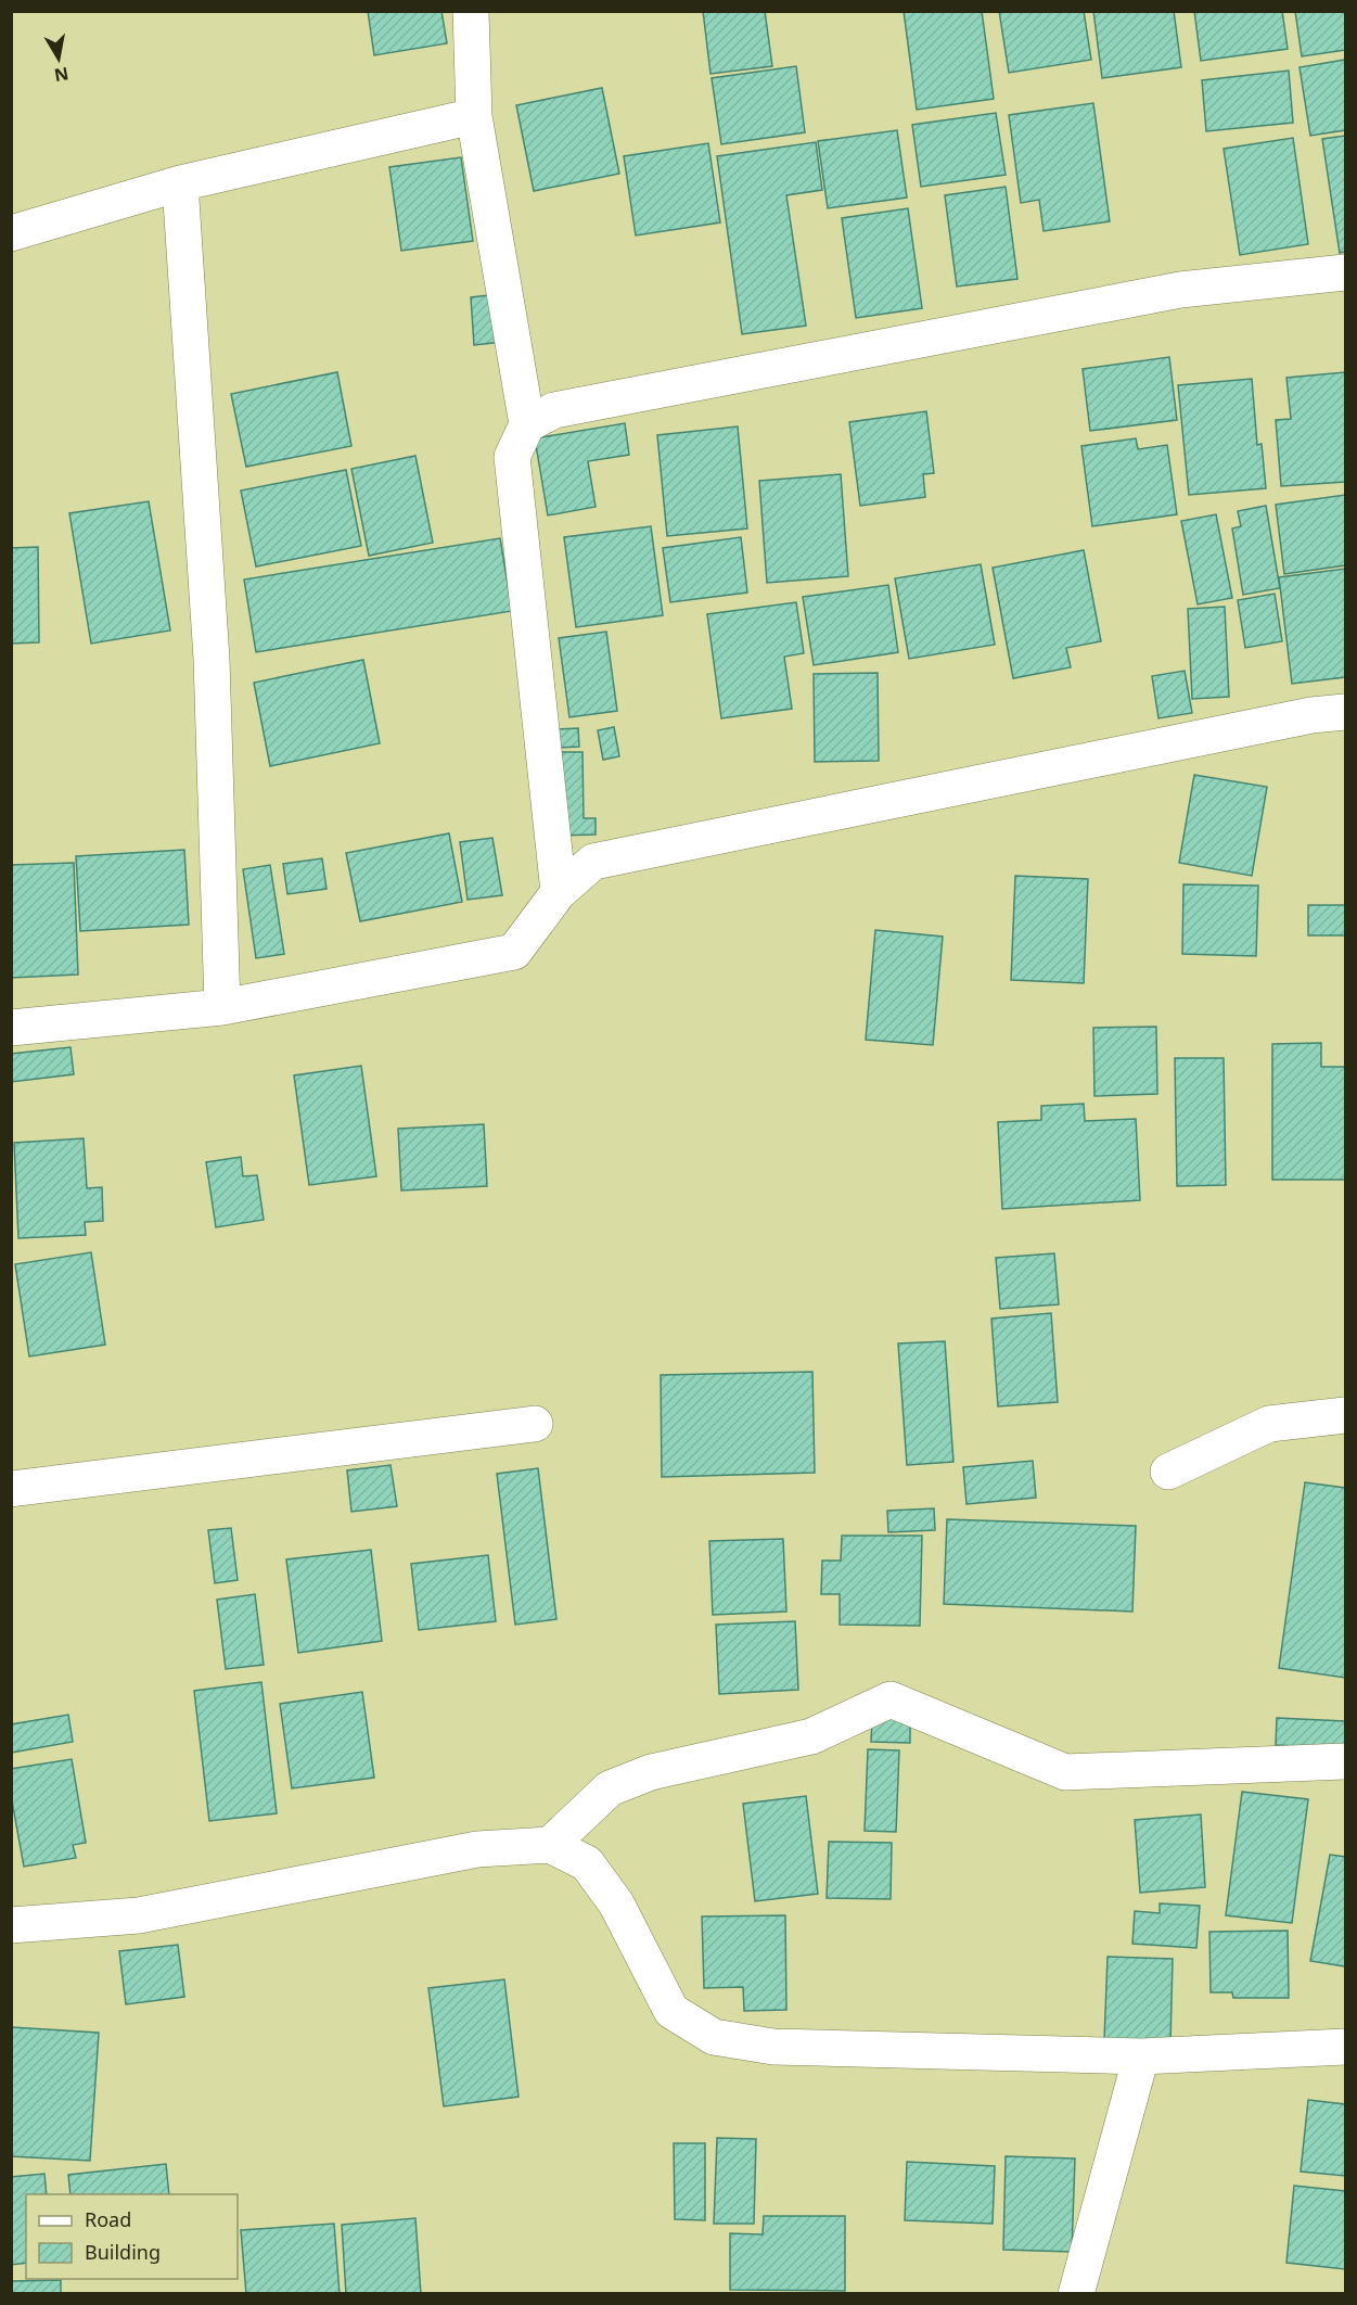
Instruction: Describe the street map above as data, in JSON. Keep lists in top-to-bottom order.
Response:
{
  "legend": ["Road", "Building"],
  "north": "bottom"
}
